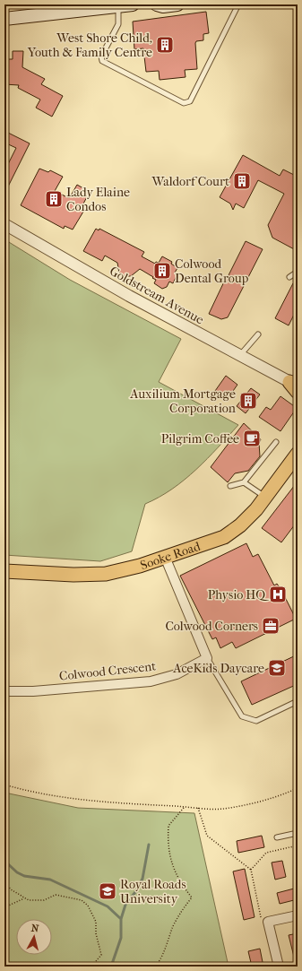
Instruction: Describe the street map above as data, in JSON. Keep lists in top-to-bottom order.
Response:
{
  "streets": {
    "main road": ["Sooke Road"],
    "street": ["Goldstream Avenue", "Colwood Crescent"]
  },
  "places": {
    "building": [
      "West Shore Child, Youth & Family Centre",
      "Waldorf Court",
      "Lady Elaine Condos",
      "Colwood Dental Group",
      "Auxilium Mortgage Corporation"
    ],
    "cafe": ["Pilgrim Coffee"],
    "hospital": ["Physio HQ"],
    "office": ["Colwood Corners"],
    "school or university": ["AceKids Daycare", "Royal Roads University"]
  },
  "north": "top"
}
